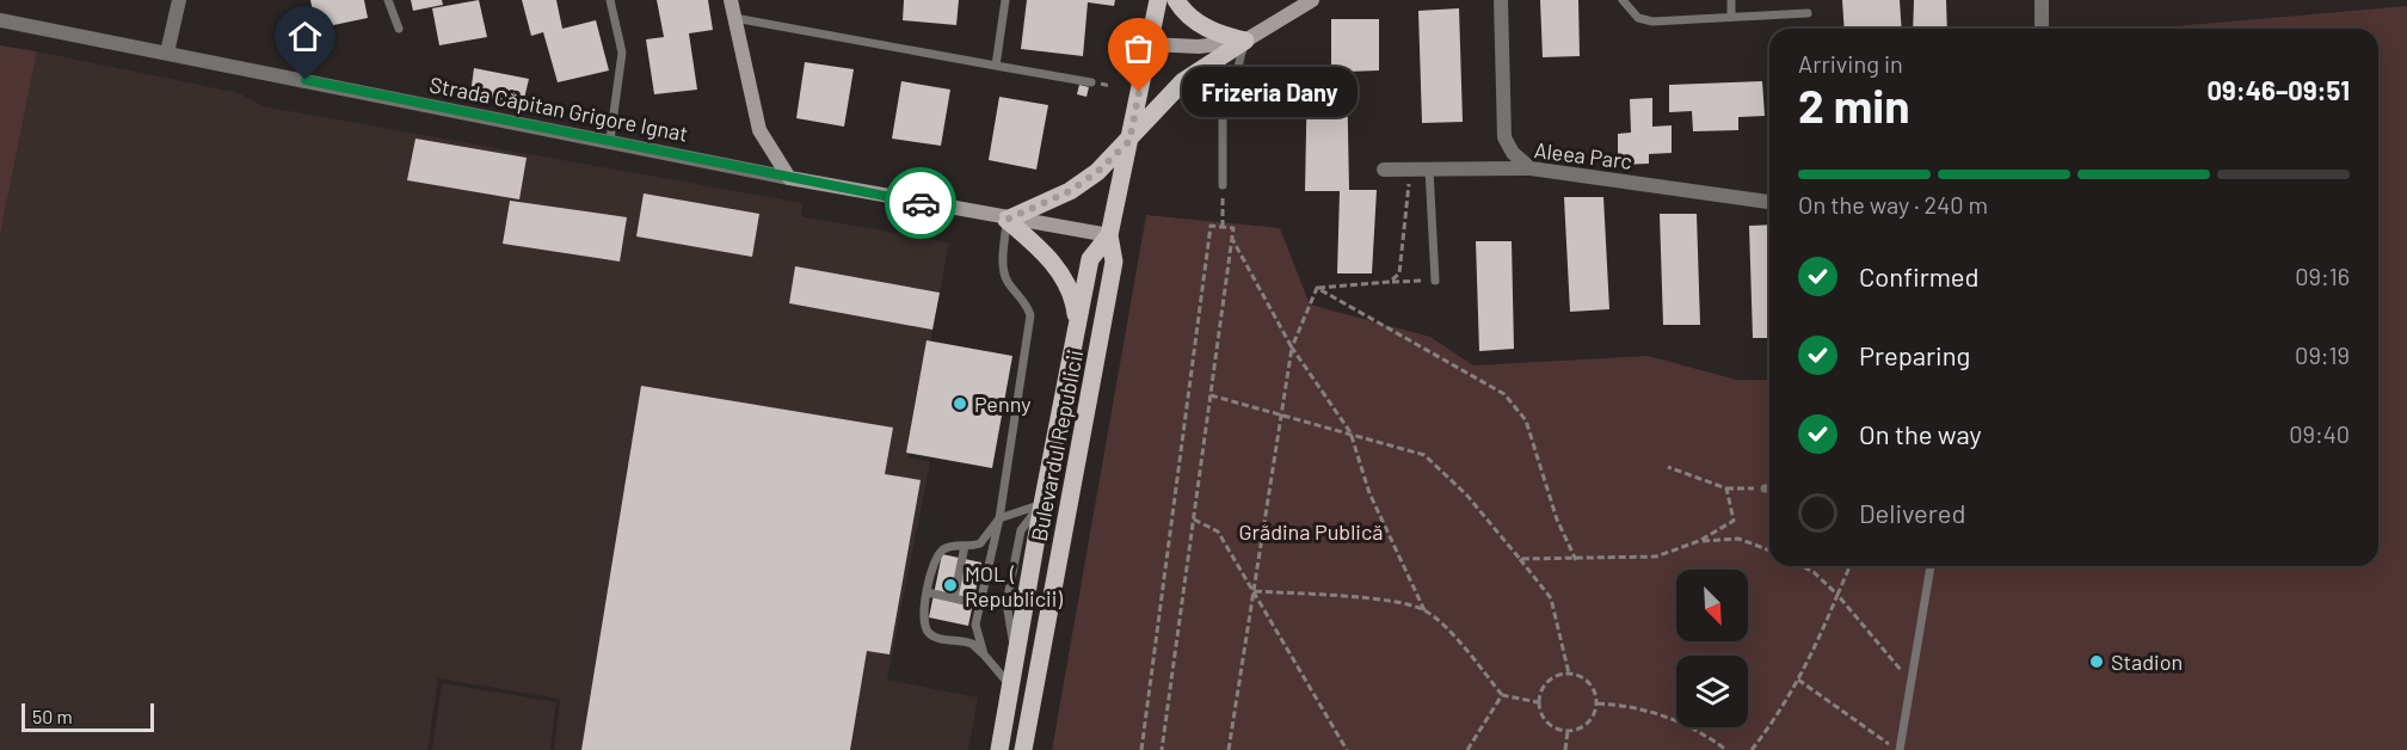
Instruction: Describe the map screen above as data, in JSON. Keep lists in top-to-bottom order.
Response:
{
  "streets": {
    "main road": ["Strada Căpitan Grigore Ignat", "Bulevardul Republicii"],
    "street": ["Aleea Parc"]
  },
  "crossings": [
    ["Strada Căpitan Grigore Ignat", "Bulevardul Republicii"]
  ],
  "parks": ["Grădina Publică"],
  "places": [
    "Frizeria Dany",
    "Penny",
    "MOL ( Republicii)",
    "Stadion"
  ],
  "scale_bar": "50 m",
  "north": "bottom right",
  "page": {
    "heading": ["2 min", "Arriving in", "09:46–09:51"],
    "bubble": "Frizeria Dany",
    "bar": "On the way · 240 m",
    "list": [
      ["Confirmed", "09:16"],
      ["Preparing", "09:19"],
      ["On the way", "09:40"],
      "Delivered"
    ],
    "scale": "50 m"
  }
}
